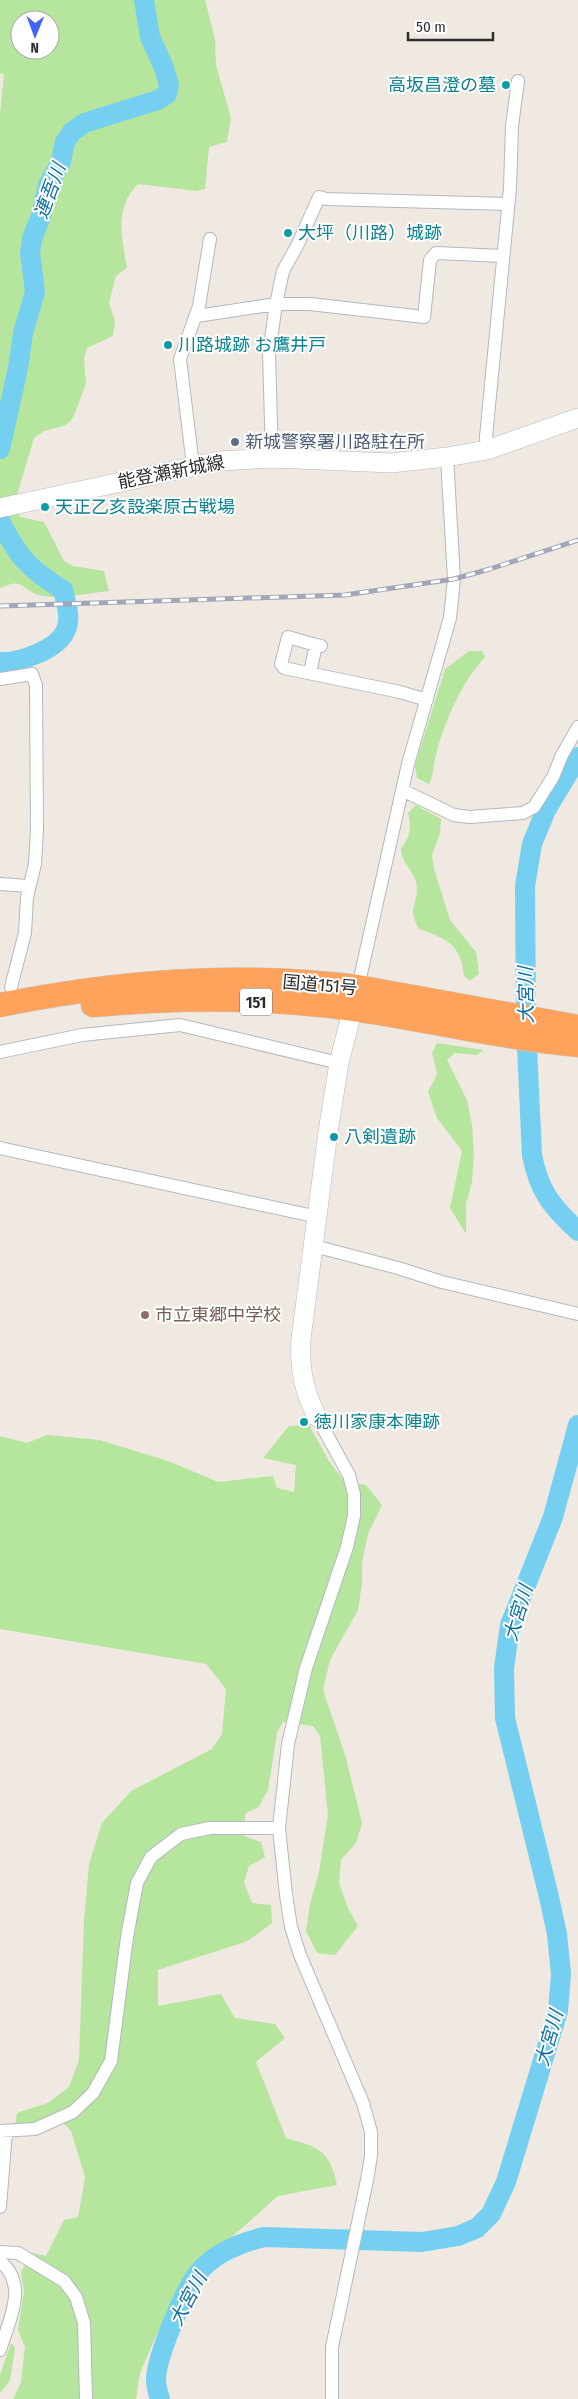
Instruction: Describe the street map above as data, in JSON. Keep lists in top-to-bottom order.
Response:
{
  "streets": {
    "highway": ["国道151号", "151"],
    "main road": ["能登瀬新城線"]
  },
  "water": ["連吾川", "大宮川"],
  "places": [
    "高坂昌澄の墓",
    "大坪（川路）城跡",
    "川路城跡 お鷹井戸",
    "新城警察署川路駐在所",
    "天正乙亥設楽原古戦場",
    "八剣遺跡",
    "市立東郷中学校",
    "徳川家康本陣跡"
  ],
  "scale_bar": "50 m",
  "north": "bottom"
}
